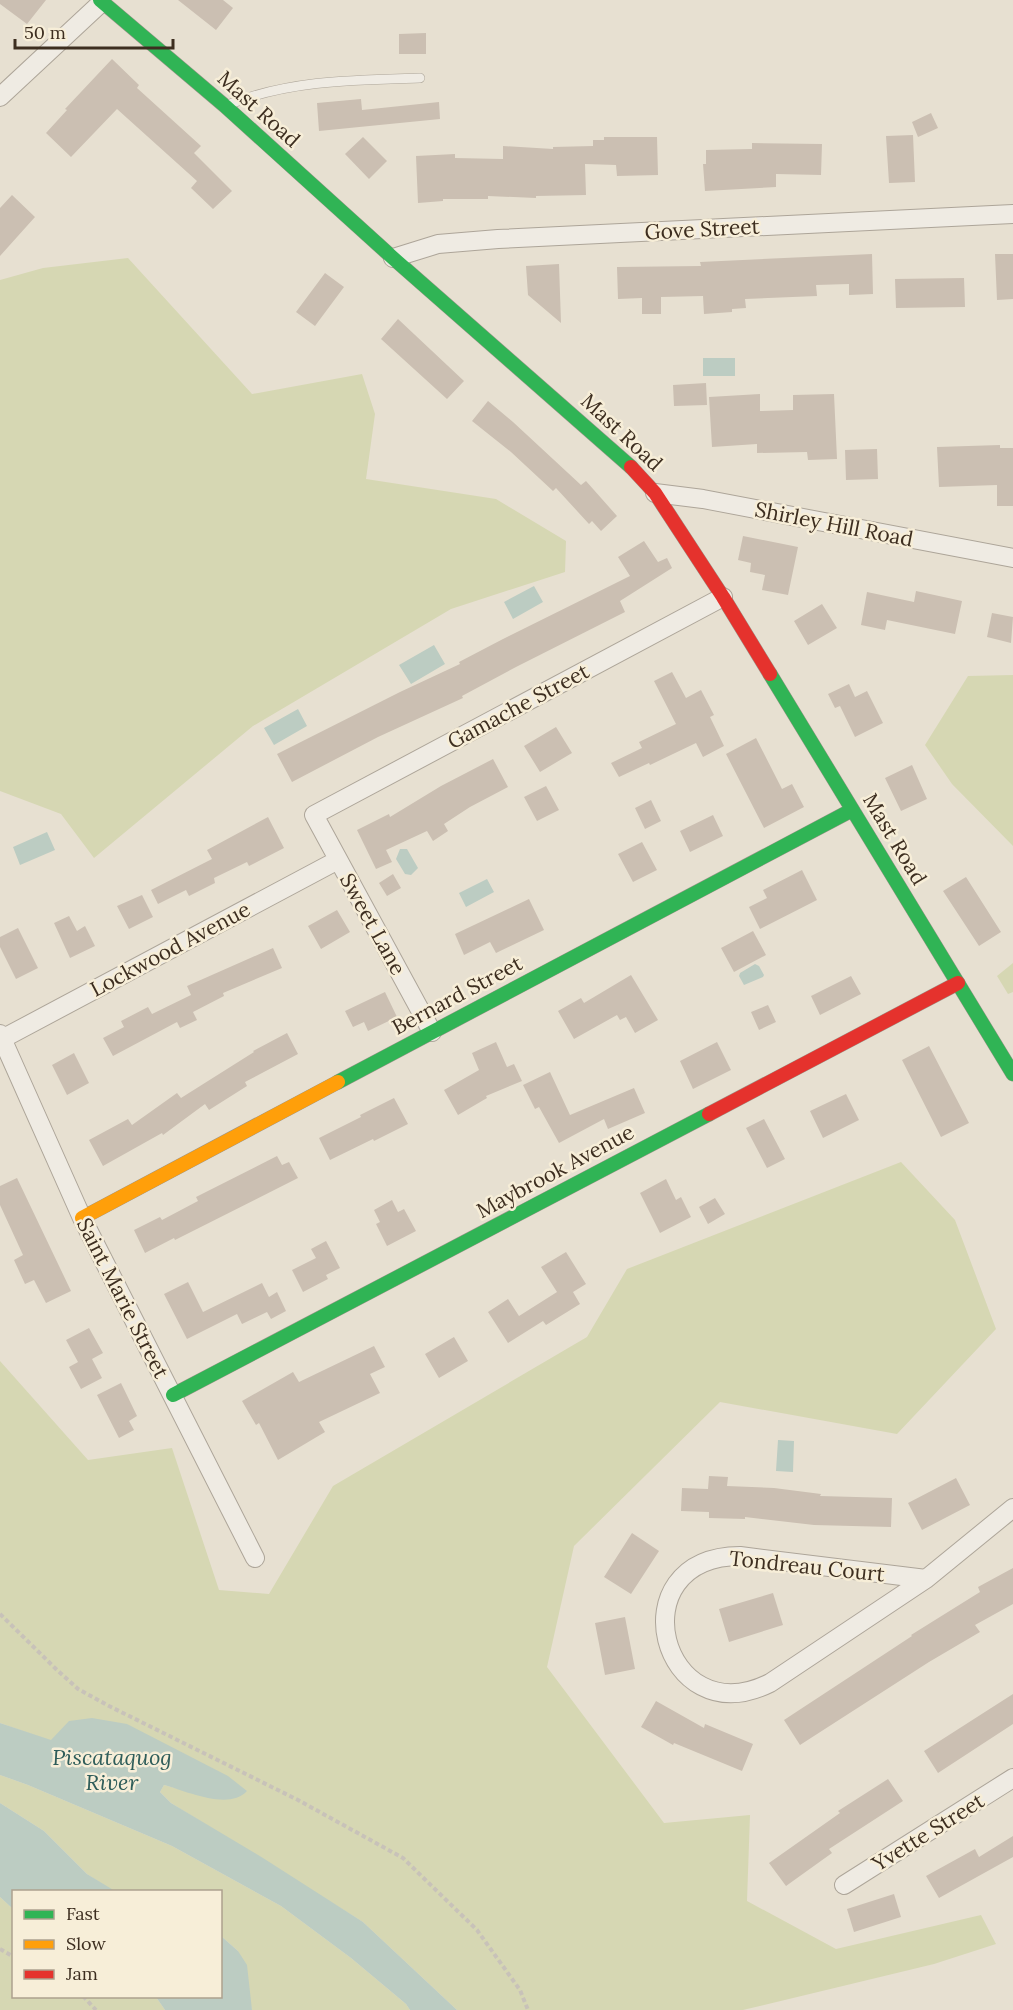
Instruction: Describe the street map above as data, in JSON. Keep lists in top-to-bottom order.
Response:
{
  "streets": {
    "street": [
      "Mast Road",
      "Gove Street",
      "Shirley Hill Road",
      "Gamache Street",
      "Sweet Lane",
      "Lockwood Avenue",
      "Bernard Street",
      "Maybrook Avenue",
      "Saint Marie Street",
      "Tondreau Court",
      "Yvette Street"
    ]
  },
  "crossings": [
    ["Mast Road", "Gove Street"],
    ["Mast Road", "Shirley Hill Road"],
    ["Mast Road", "Gamache Street"],
    ["Mast Road", "Bernard Street"],
    ["Mast Road", "Maybrook Avenue"],
    ["Gamache Street", "Sweet Lane"],
    ["Sweet Lane", "Lockwood Avenue"],
    ["Sweet Lane", "Bernard Street"],
    ["Lockwood Avenue", "Saint Marie Street"],
    ["Bernard Street", "Saint Marie Street"],
    ["Maybrook Avenue", "Saint Marie Street"]
  ],
  "water": ["Piscataquog River"],
  "legend": ["Fast", "Slow", "Jam"],
  "scale_bar": "50 m"
}
